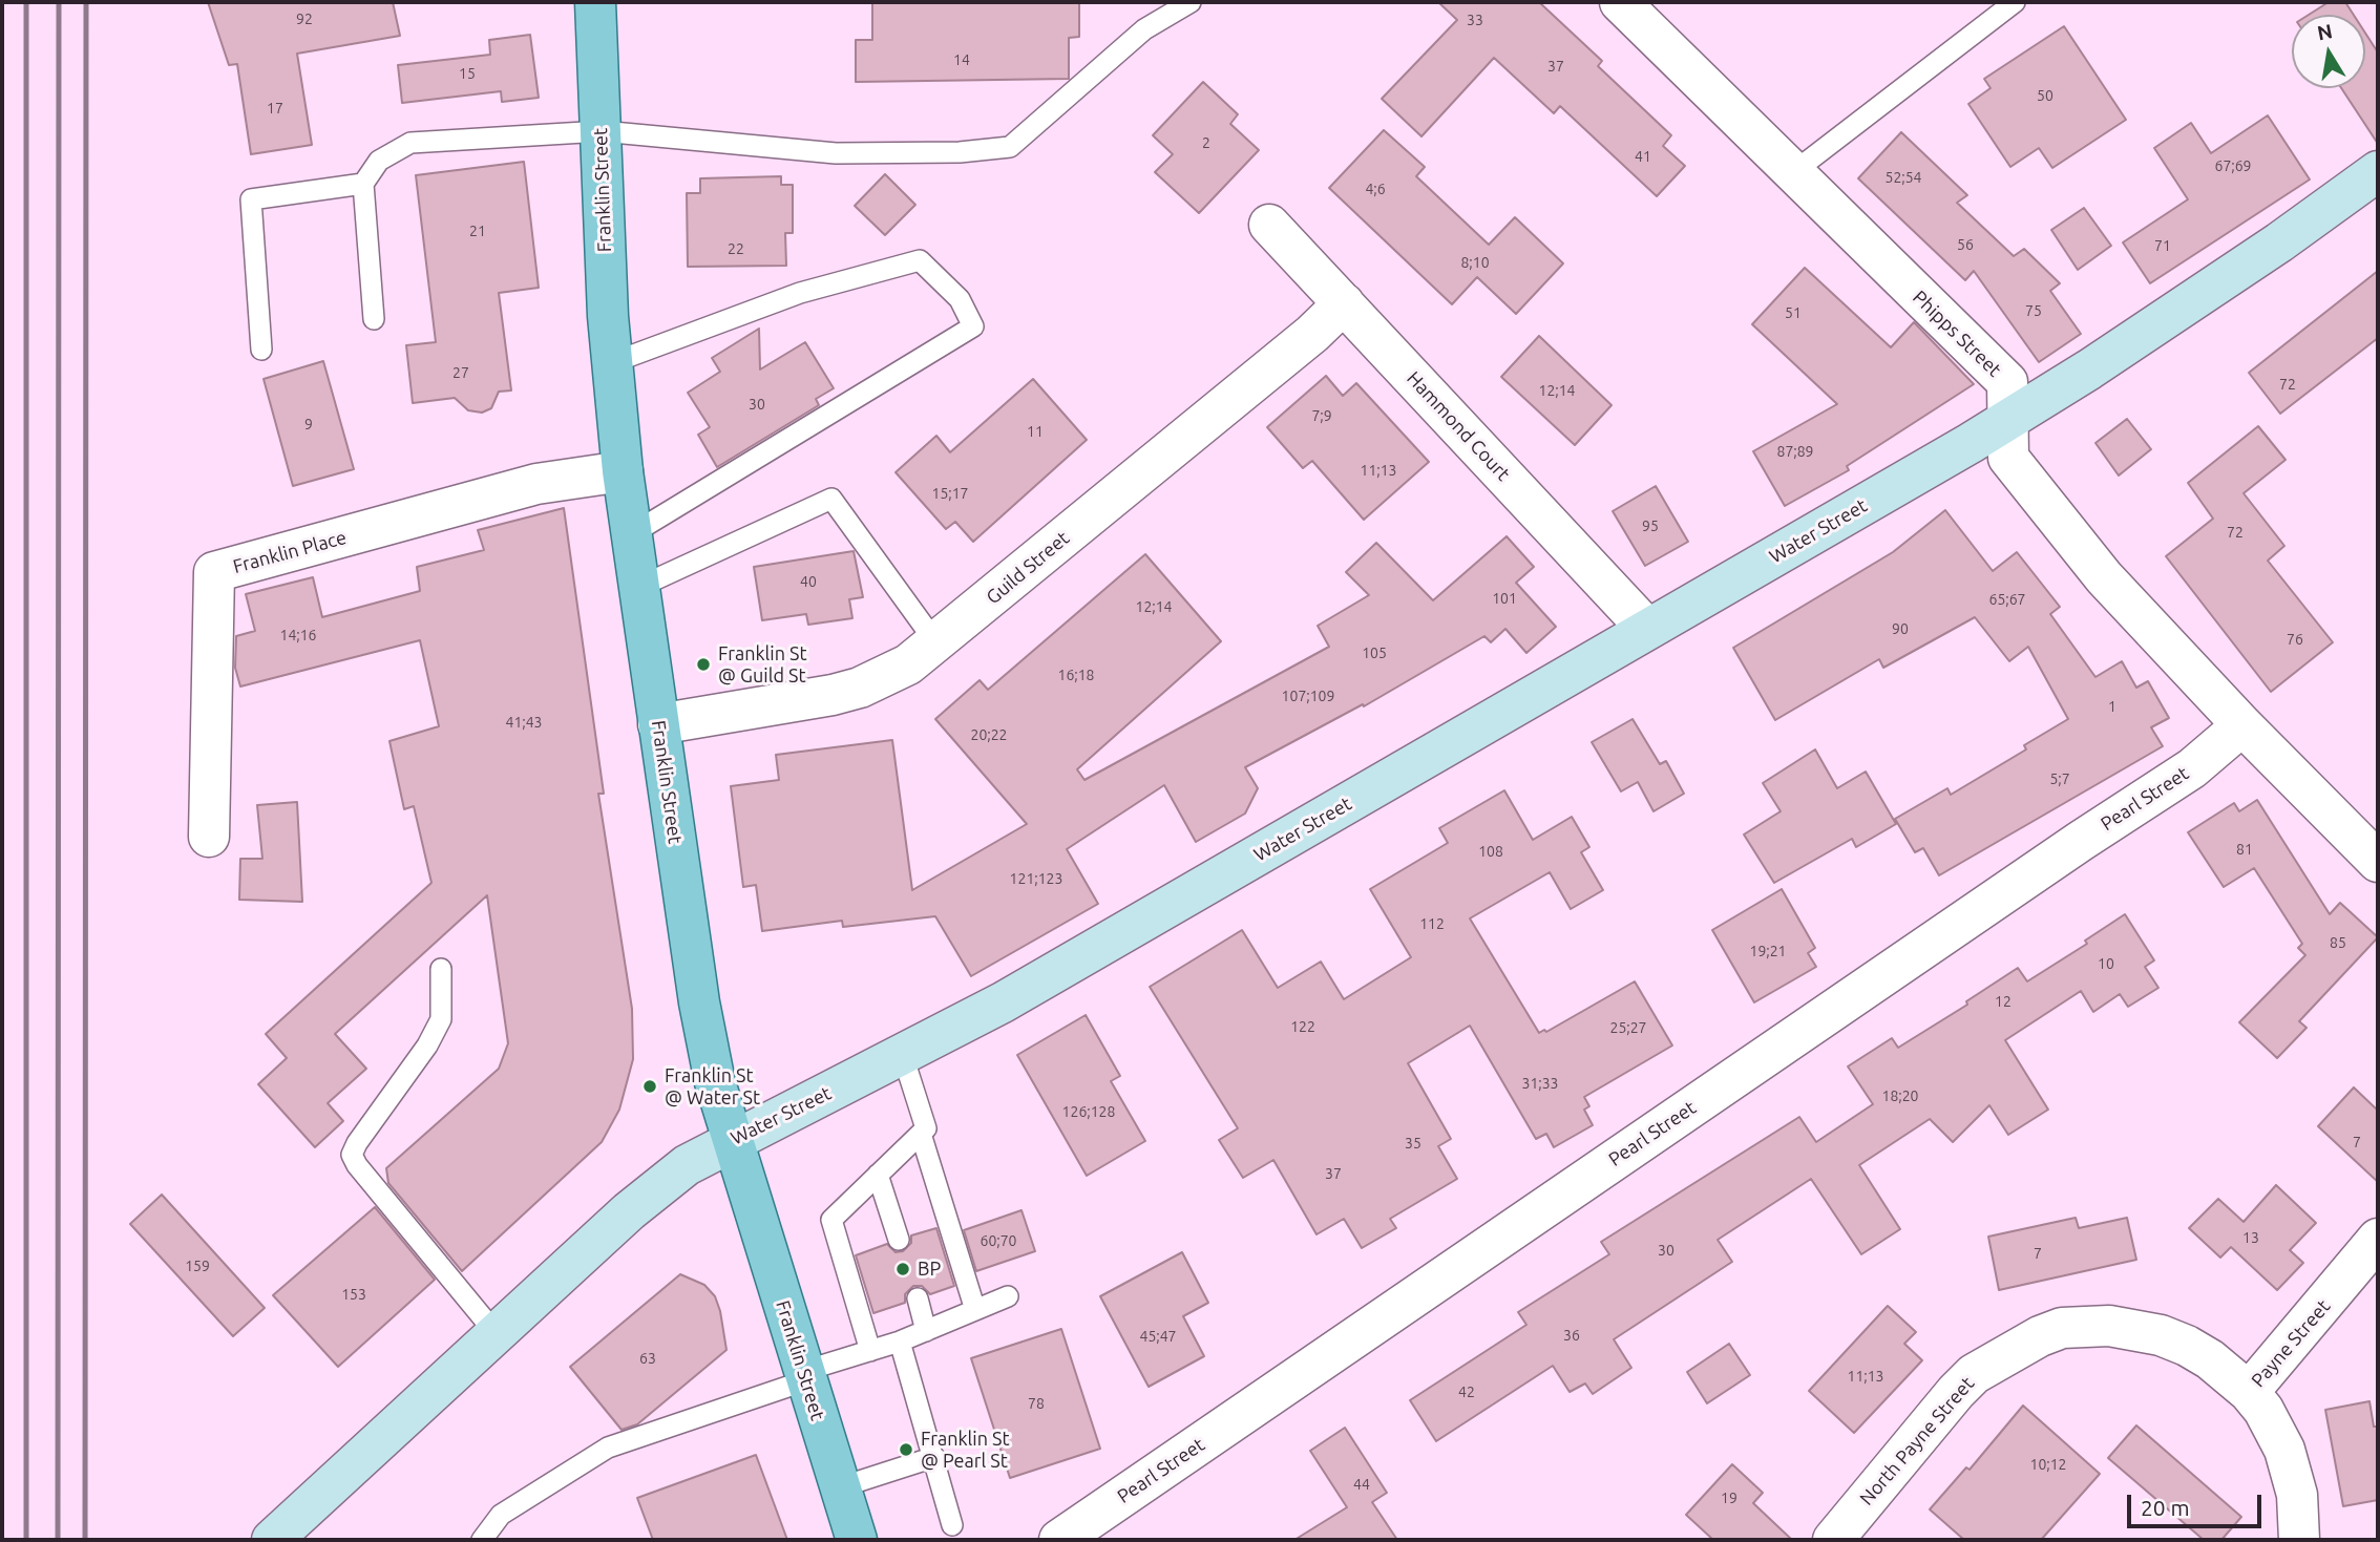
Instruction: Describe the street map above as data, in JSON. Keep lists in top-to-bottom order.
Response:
{
  "streets": {
    "main road": ["Franklin Street", "Water Street"],
    "street": [
      "Phipps Street",
      "Hammond Court",
      "Franklin Place",
      "Guild Street",
      "Pearl Street",
      "Payne Street",
      "North Payne Street"
    ]
  },
  "crossings": [
    ["Franklin Street", "Water Street"],
    ["Franklin Street", "Franklin Place"],
    ["Franklin Street", "Guild Street"],
    ["Phipps Street", "Water Street"],
    ["Phipps Street", "Pearl Street"],
    ["Hammond Court", "Water Street"],
    ["Hammond Court", "Guild Street"],
    ["Payne Street", "North Payne Street"]
  ],
  "places": [
    "Franklin St @ Guild St",
    "Franklin St @ Water St",
    "BP",
    "Franklin St @ Pearl St"
  ],
  "house_numbers": [
    "92",
    "33",
    "14",
    "37",
    "15",
    "50",
    "17",
    "2",
    "41",
    "67;69",
    "52;54",
    "4;6",
    "21",
    "56",
    "71",
    "22",
    "8;10",
    "75",
    "51",
    "27",
    "72",
    "12;14",
    "30",
    "7;9",
    "9",
    "11",
    "87;89",
    "11;13",
    "15;17",
    "95",
    "72",
    "40",
    "101",
    "65;67",
    "12;14",
    "90",
    "14;16",
    "76",
    "105",
    "16;18",
    "107;109",
    "1",
    "41;43",
    "20;22",
    "5;7",
    "81",
    "108",
    "121;123",
    "112",
    "85",
    "19;21",
    "10",
    "12",
    "122",
    "25;27",
    "31;33",
    "18;20",
    "126;128",
    "7",
    "35",
    "37",
    "13",
    "60;70",
    "30",
    "7",
    "159",
    "153",
    "36",
    "45;47",
    "63",
    "11;13",
    "42",
    "78",
    "10;12",
    "44",
    "19"
  ],
  "scale_bar": "20 m",
  "north": "top"
}
